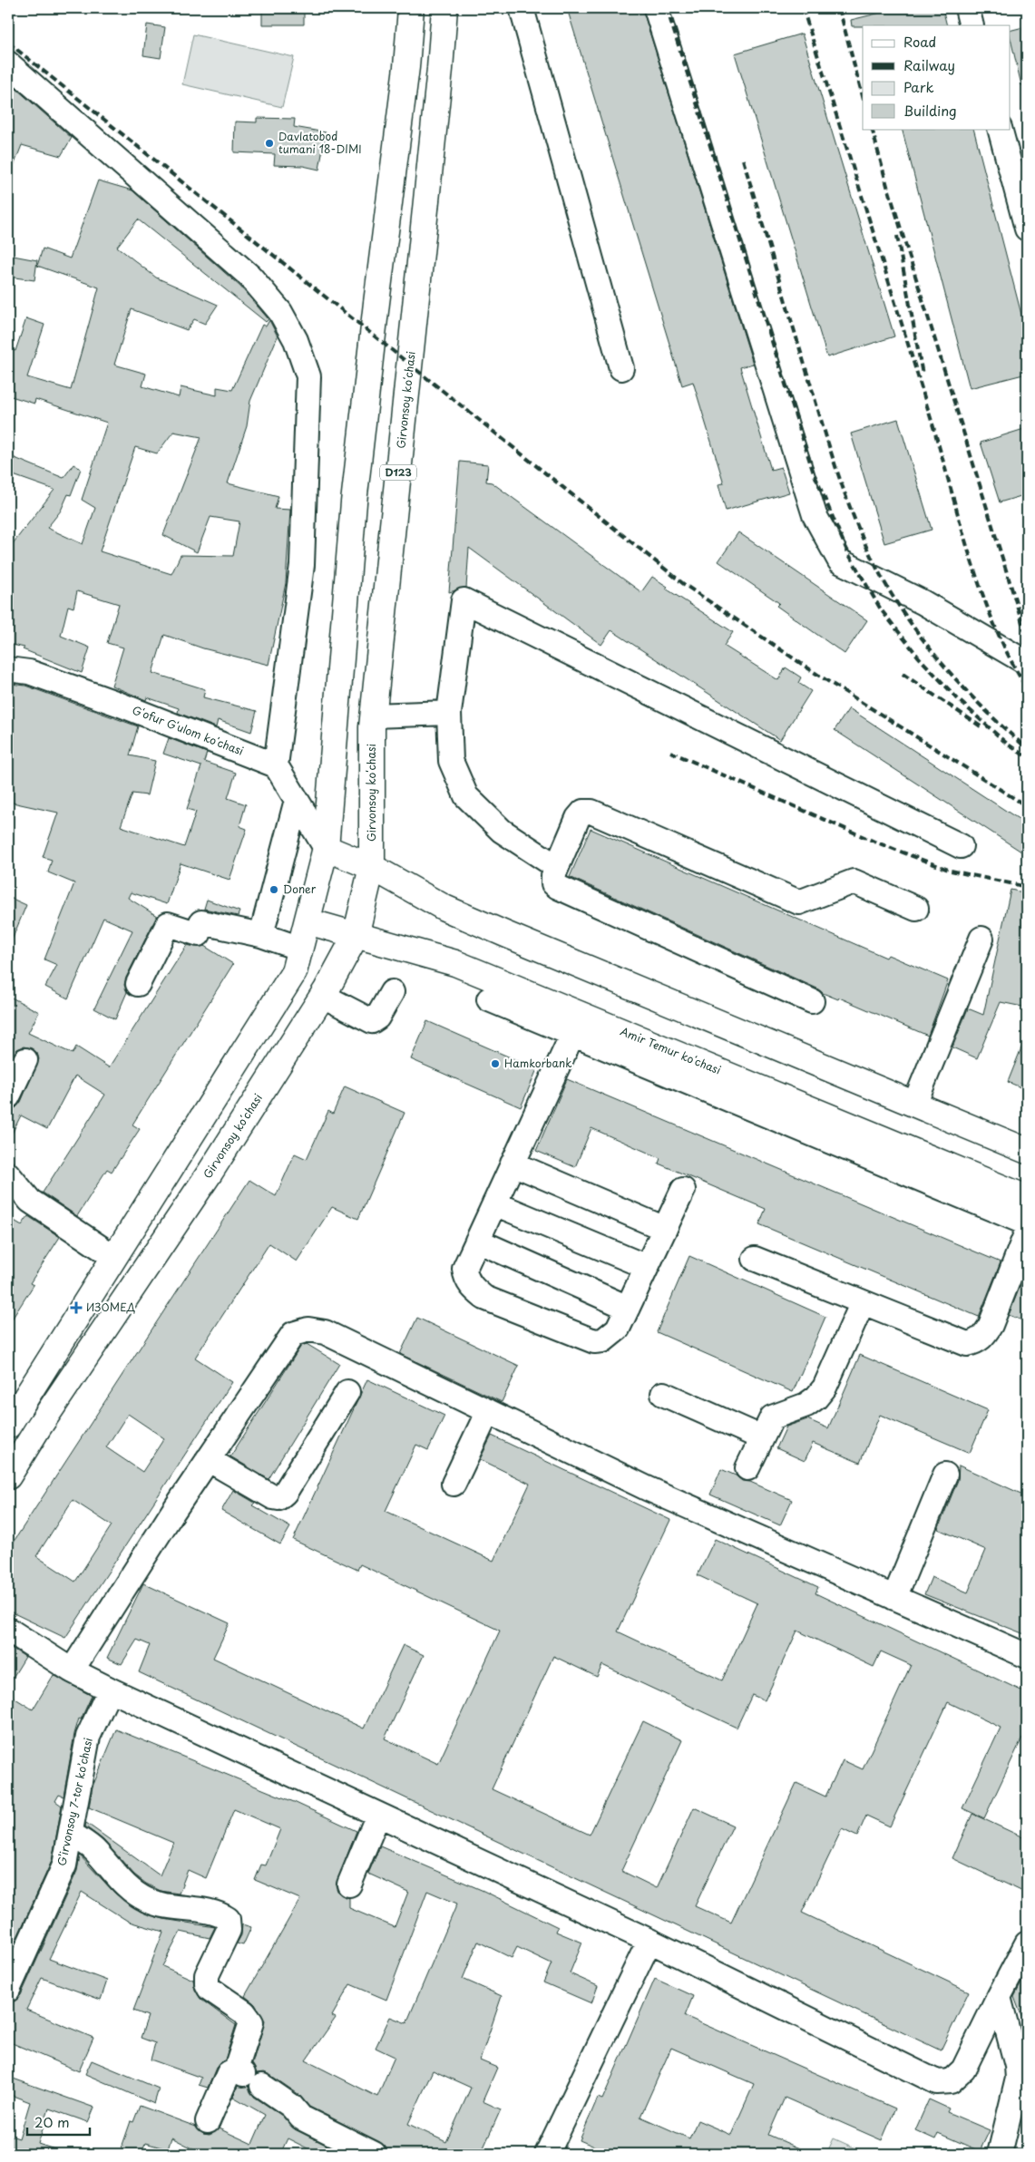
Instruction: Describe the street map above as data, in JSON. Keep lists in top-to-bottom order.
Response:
{
  "streets": {
    "main road": ["Girvonsoy koʻchasi", "D123", "Amir Temur koʻchasi"],
    "street": ["Gʻofur Gʻulom koʻchasi", "Gʼirvonsoy 7-tor koʼchasi"]
  },
  "crossings": [
    ["Girvonsoy koʻchasi", "Amir Temur koʻchasi"]
  ],
  "places": {
    "other": ["Davlatobod tumani 18-DIMI", "Doner", "Hamkorbank"],
    "health": ["ИЗОМЕД"]
  },
  "legend": [
    "Road",
    "Railway",
    "Park",
    "Building"
  ],
  "scale_bar": "20 m"
}
